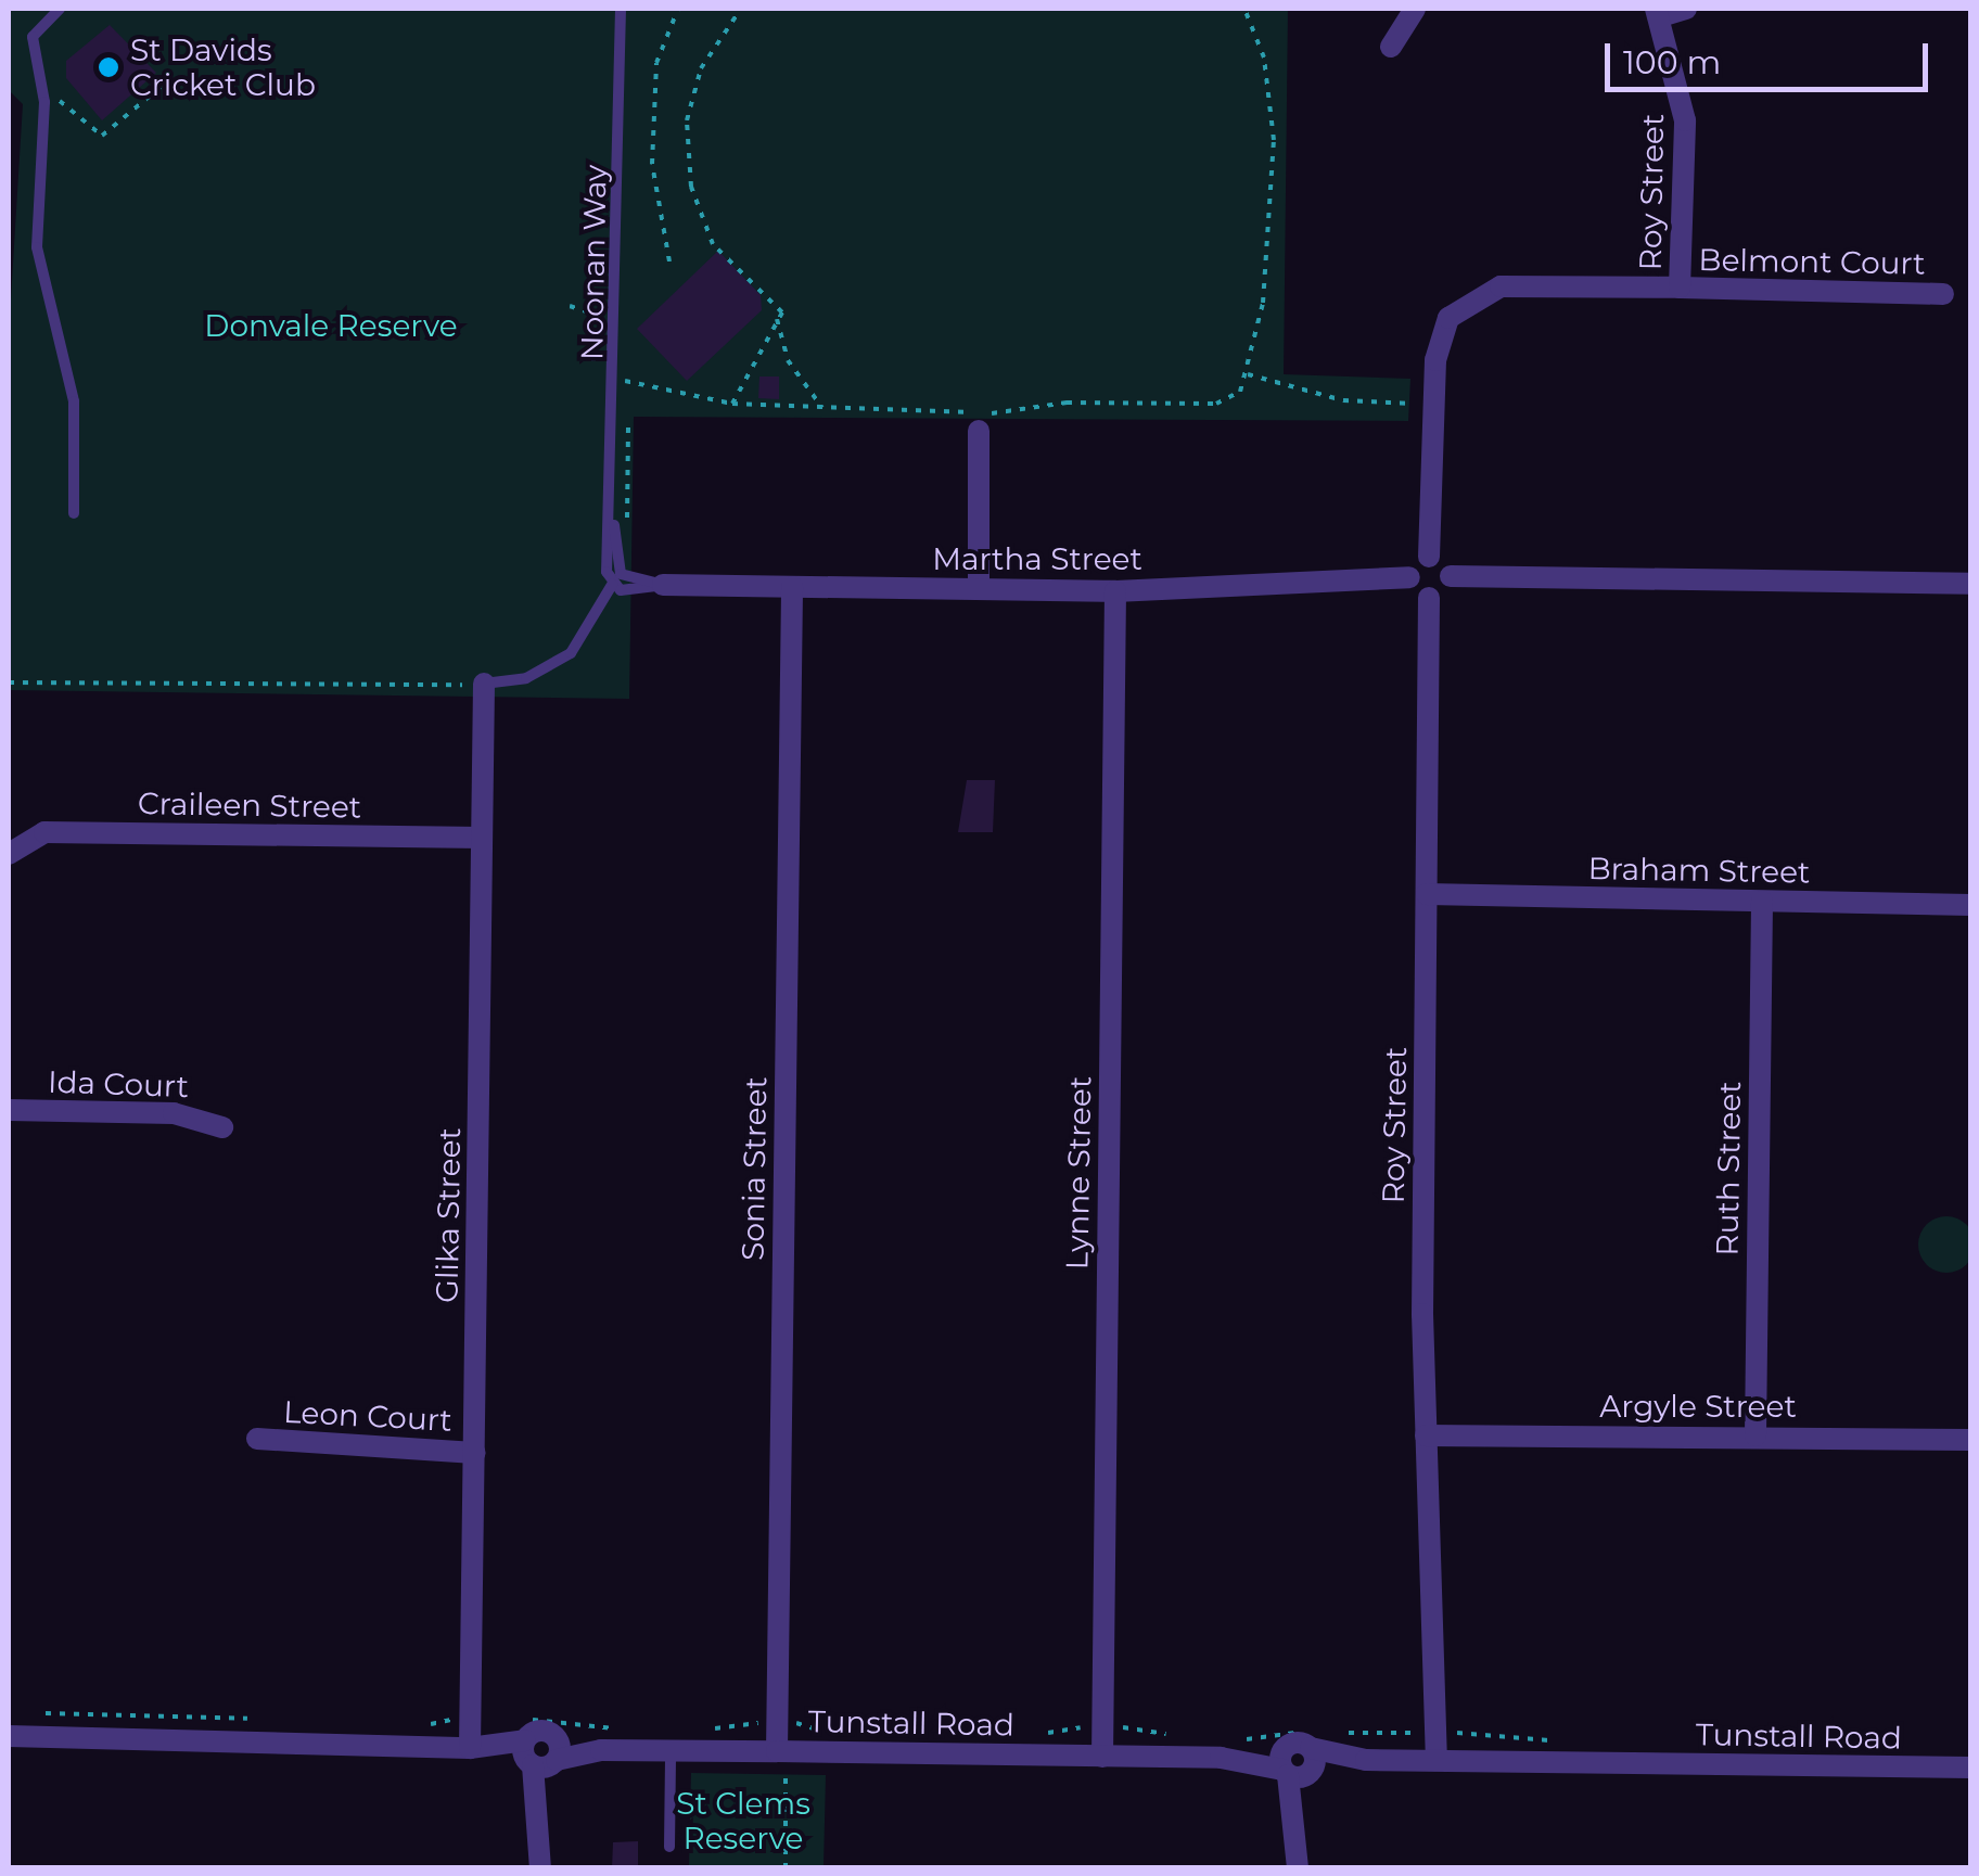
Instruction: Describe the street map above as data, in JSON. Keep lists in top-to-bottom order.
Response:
{
  "streets": {
    "street": [
      "Roy Street",
      "Belmont Court",
      "Martha Street",
      "Craileen Street",
      "Braham Street",
      "Ida Court",
      "Sonia Street",
      "Ruth Street",
      "Lynne Street",
      "Glika Street",
      "Argyle Street",
      "Leon Court",
      "Tunstall Road"
    ],
    "lane": ["Noonan Way"]
  },
  "crossings": [
    ["Roy Street", "Belmont Court"],
    ["Roy Street", "Braham Street"],
    ["Roy Street", "Argyle Street"],
    ["Roy Street", "Tunstall Road"],
    ["Noonan Way", "Martha Street"],
    ["Martha Street", "Sonia Street"],
    ["Martha Street", "Lynne Street"],
    ["Craileen Street", "Glika Street"],
    ["Braham Street", "Ruth Street"],
    ["Sonia Street", "Tunstall Road"],
    ["Ruth Street", "Argyle Street"],
    ["Lynne Street", "Tunstall Road"],
    ["Glika Street", "Leon Court"],
    ["Glika Street", "Tunstall Road"]
  ],
  "parks": ["Donvale Reserve", "St Clems Reserve"],
  "places": ["St Davids Cricket Club"],
  "scale_bar": "100 m"
}
